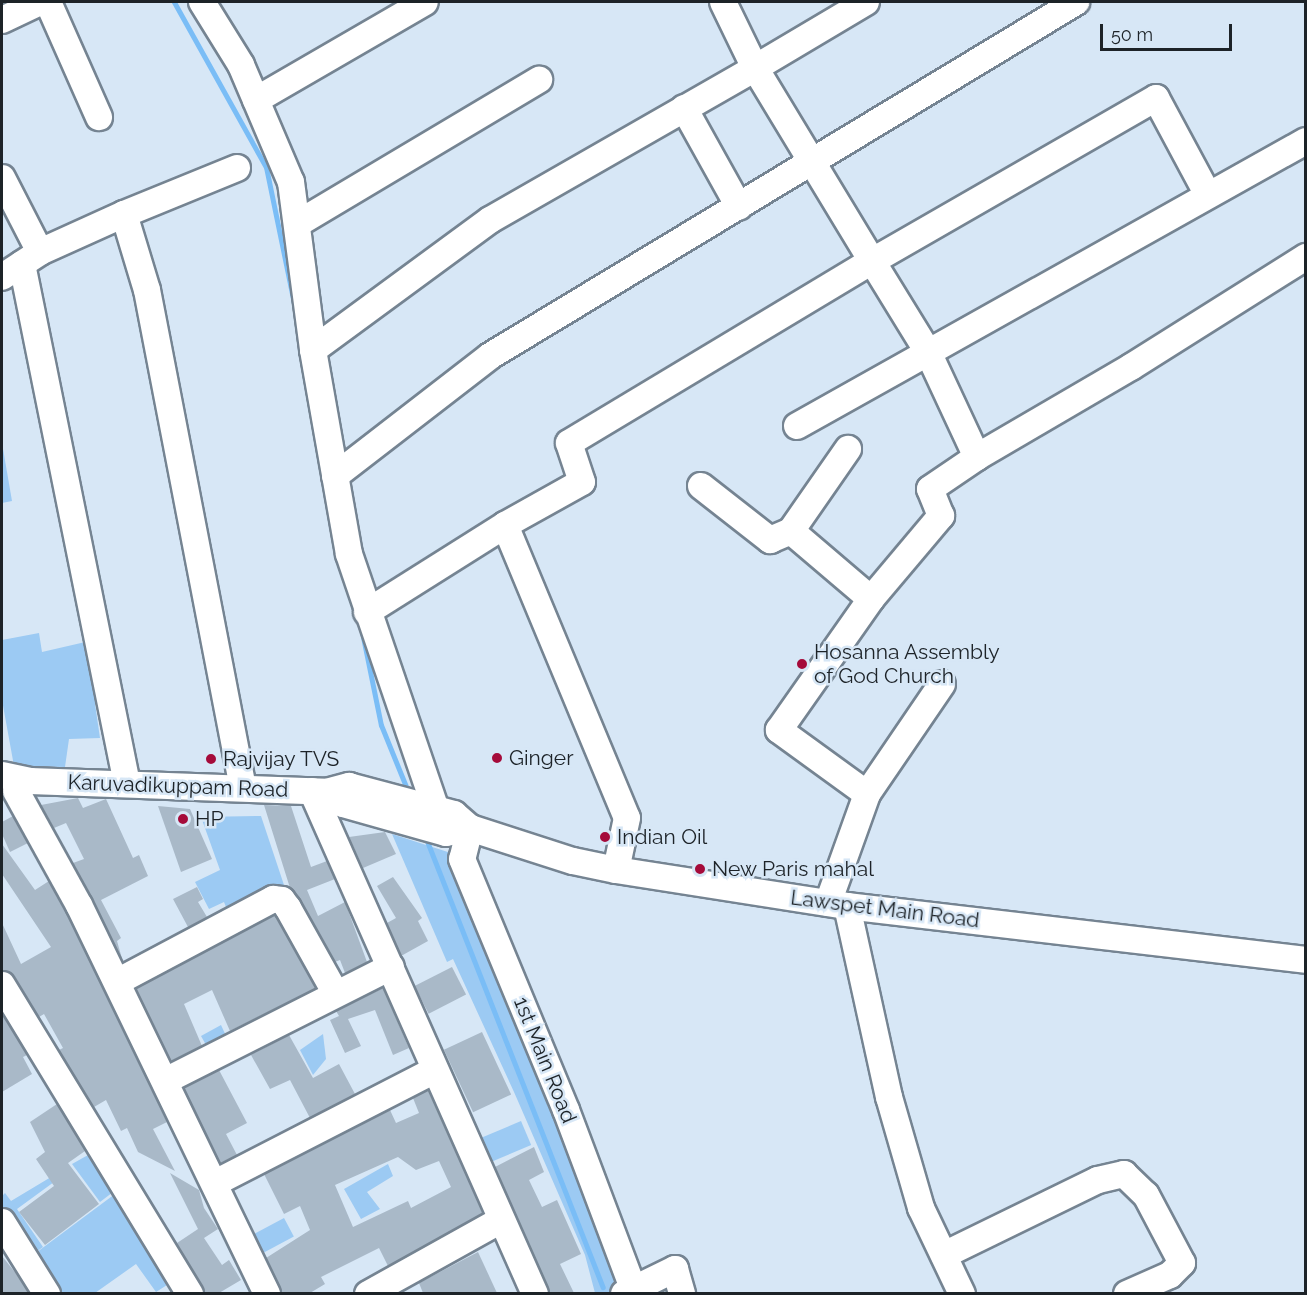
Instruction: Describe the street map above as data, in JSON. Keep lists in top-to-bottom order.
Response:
{
  "streets": {
    "street": ["Karuvadikuppam Road", "Lawspet Main Road", "1st Main Road"]
  },
  "crossings": [
    ["Karuvadikuppam Road", "Lawspet Main Road"],
    ["Karuvadikuppam Road", "1st Main Road"],
    ["Lawspet Main Road", "1st Main Road"]
  ],
  "places": [
    "Hosanna Assembly of God Church",
    "Ginger",
    "Rajvijay TVS",
    "HP",
    "Indian Oil",
    "New Paris mahal"
  ],
  "scale_bar": "50 m"
}
